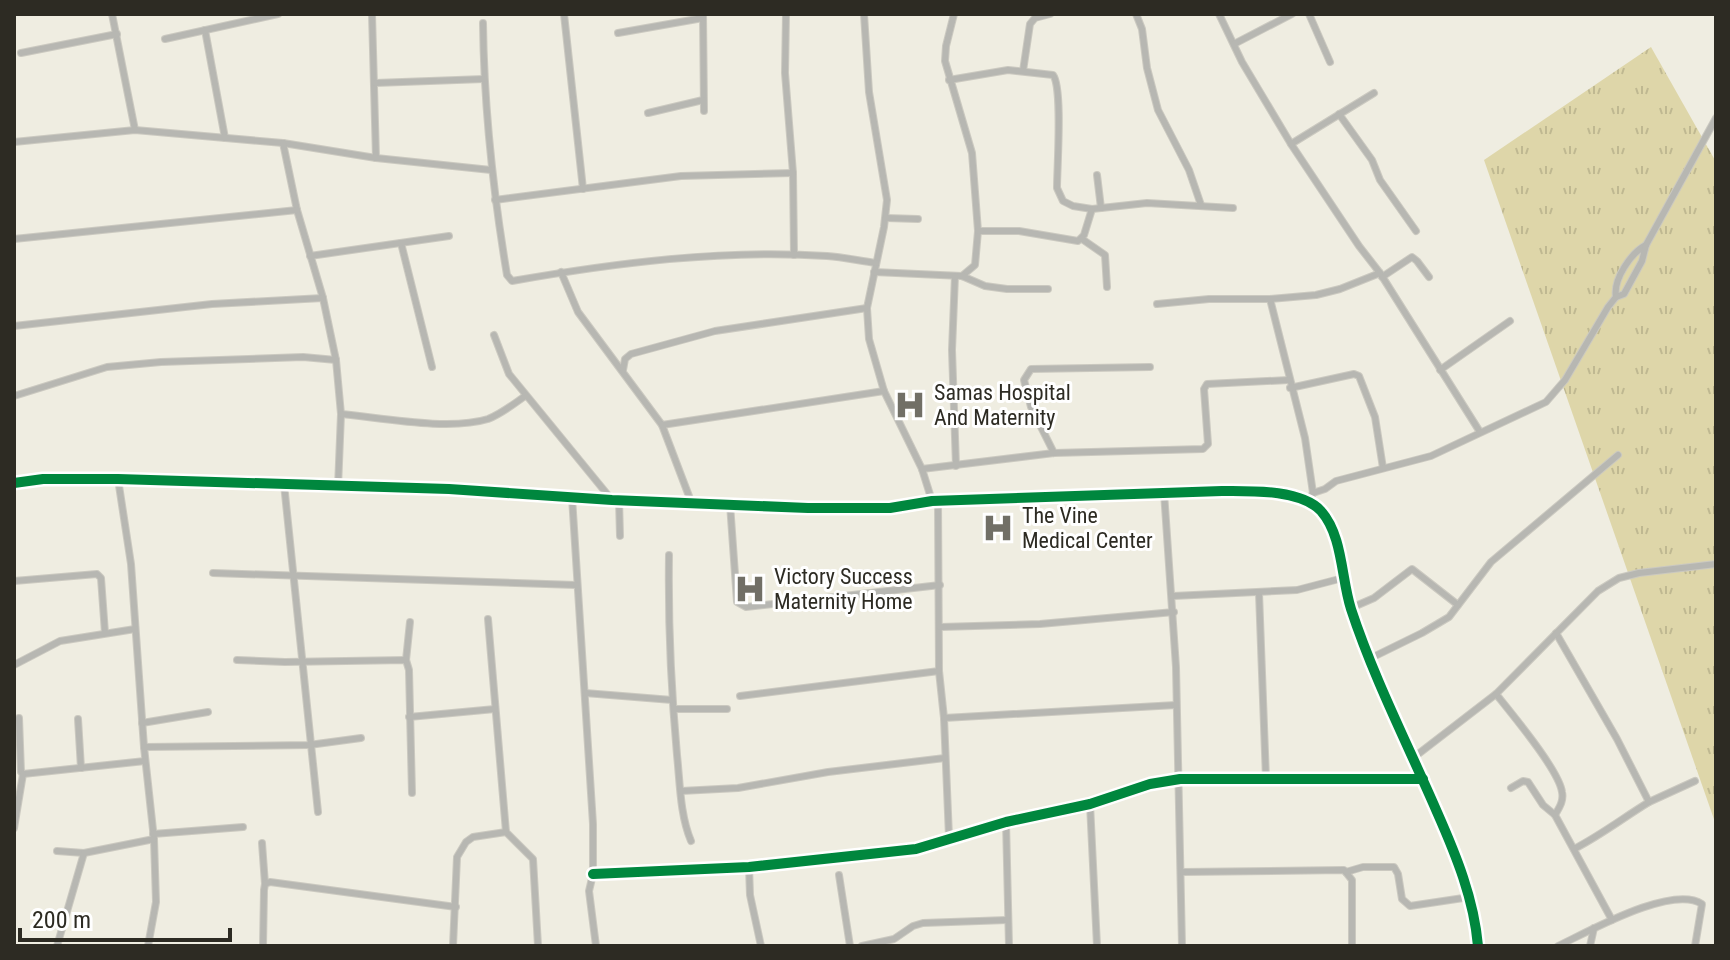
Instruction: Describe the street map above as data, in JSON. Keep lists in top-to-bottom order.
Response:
{
  "places": {
    "hospital": ["Samas Hospital And Maternity", "The Vine Medical Center", "Victory Success Maternity Home"]
  },
  "scale_bar": "200 m"
}
